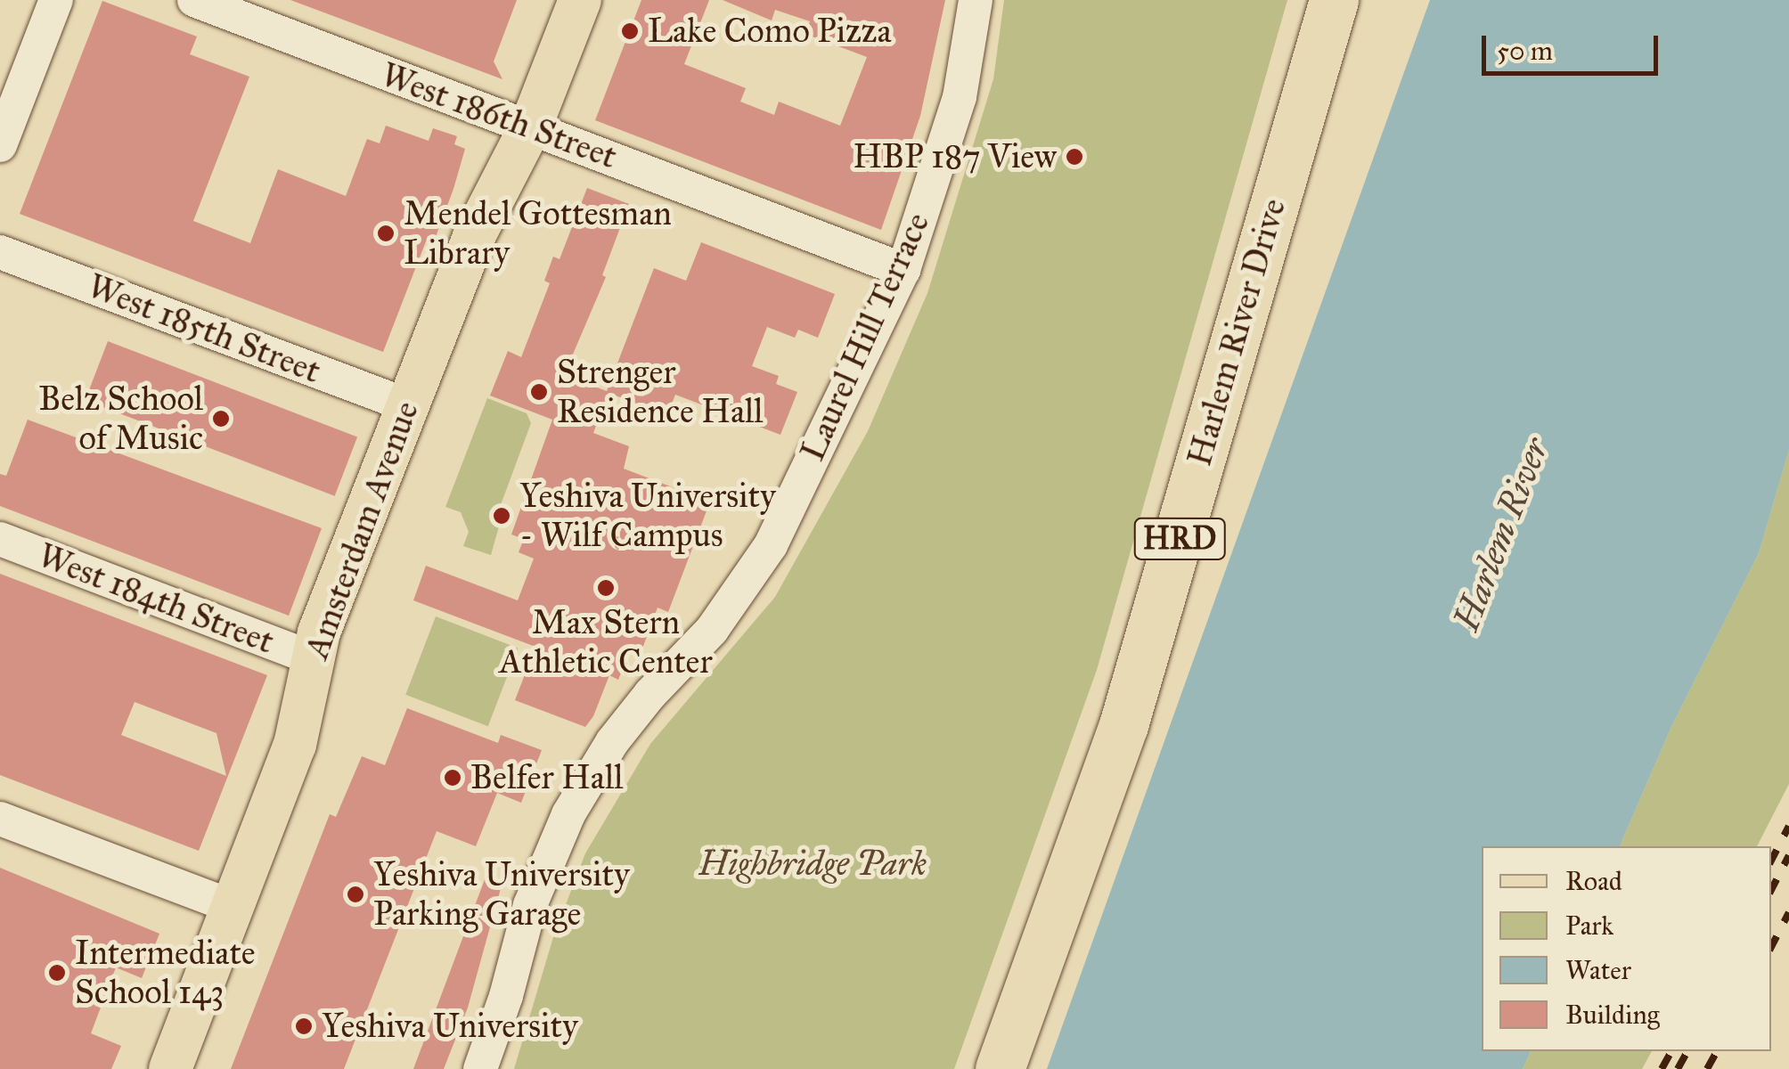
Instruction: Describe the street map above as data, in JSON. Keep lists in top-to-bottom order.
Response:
{
  "streets": {
    "highway": ["Harlem River Drive", "HRD"],
    "main road": ["Amsterdam Avenue"],
    "street": [
      "West 186th Street",
      "West 185th Street",
      "Laurel Hill Terrace",
      "West 184th Street"
    ]
  },
  "crossings": [
    ["West 186th Street", "Laurel Hill Terrace"],
    ["West 186th Street", "Amsterdam Avenue"],
    ["West 185th Street", "Amsterdam Avenue"],
    ["Amsterdam Avenue", "West 184th Street"]
  ],
  "water": ["Harlem River"],
  "parks": ["Highbridge Park"],
  "places": [
    "Lake Como Pizza",
    "HBP 187 View",
    "Mendel Gottesman Library",
    "Strenger Residence Hall",
    "Belz School of Music",
    "Yeshiva University - Wilf Campus",
    "Max Stern Athletic Center",
    "Belfer Hall",
    "Yeshiva University Parking Garage",
    "Intermediate School 143",
    "Yeshiva University"
  ],
  "legend": [
    "Road",
    "Park",
    "Water",
    "Building"
  ],
  "scale_bar": "50 m"
}
